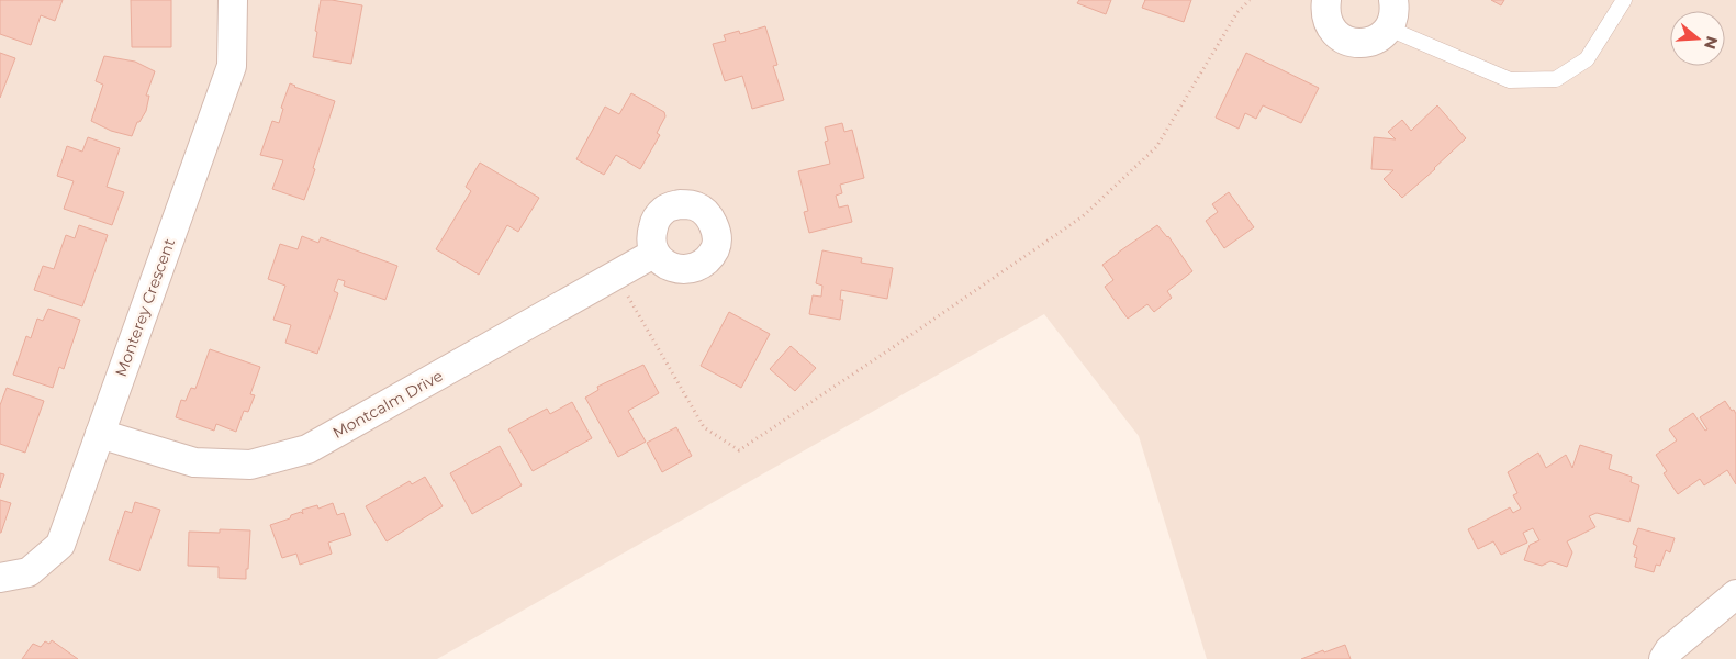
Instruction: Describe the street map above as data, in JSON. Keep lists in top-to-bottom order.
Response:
{
  "streets": {
    "street": ["Monterey Crescent", "Montcalm Drive"]
  },
  "crossings": [
    ["Monterey Crescent", "Montcalm Drive"]
  ],
  "north": "right"
}
